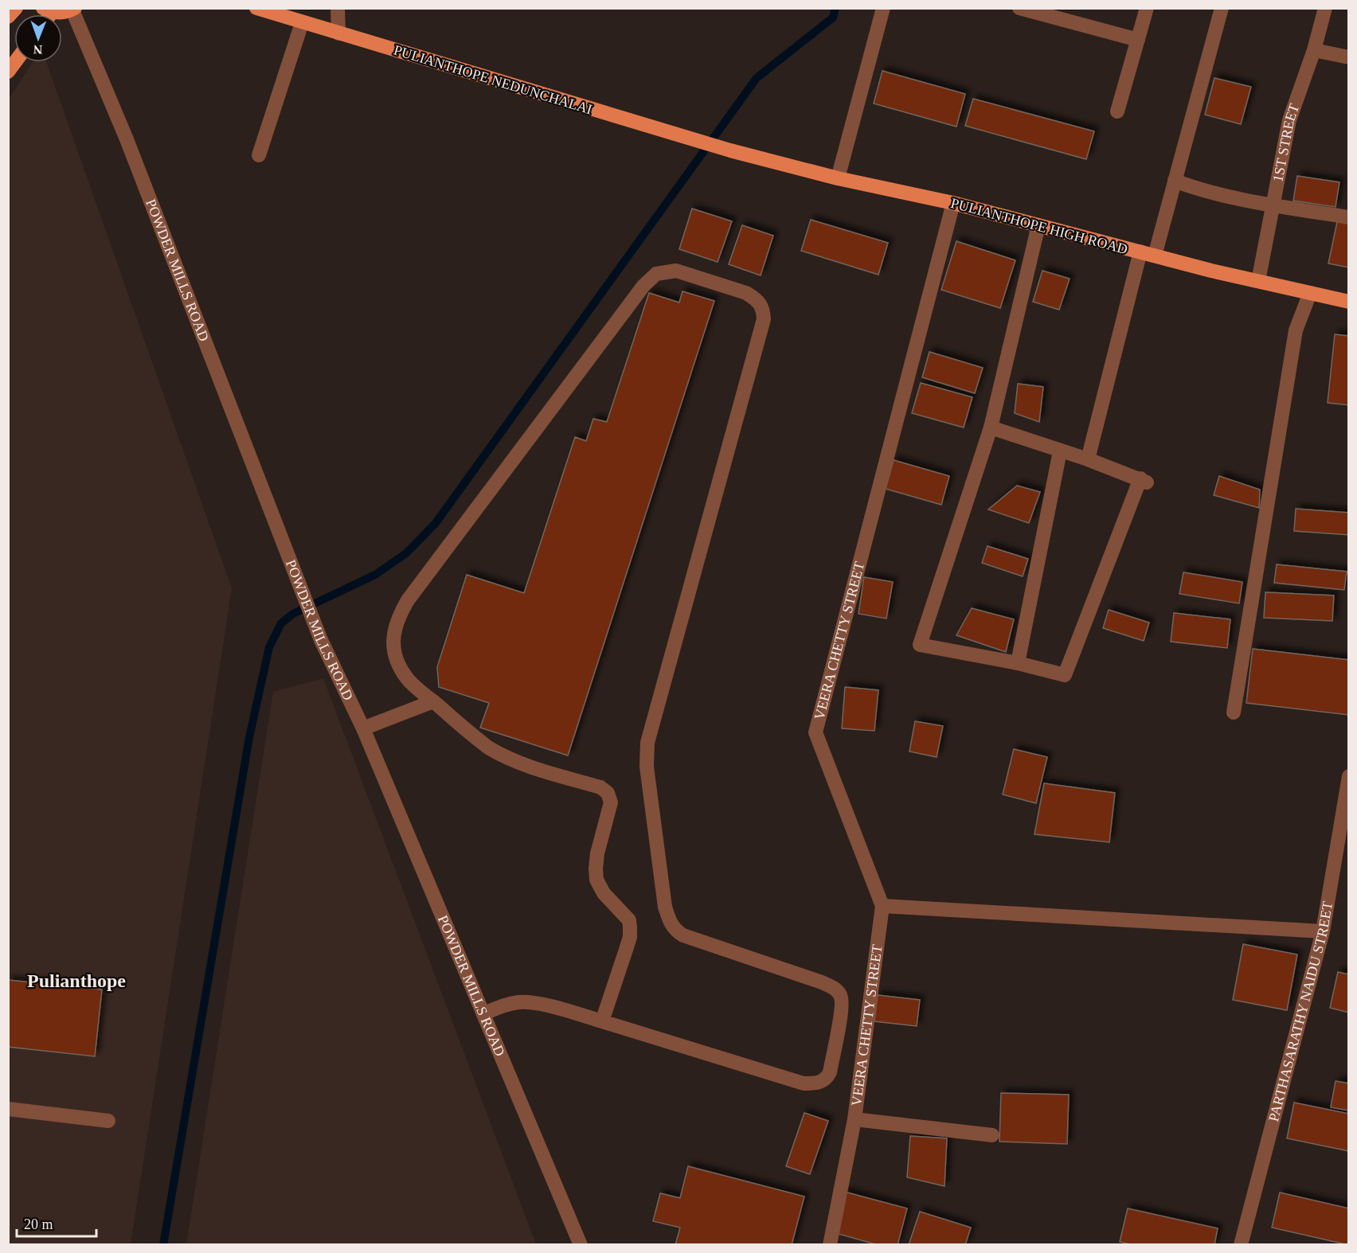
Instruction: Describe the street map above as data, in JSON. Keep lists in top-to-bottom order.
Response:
{
  "streets": {
    "main road": ["PULIANTHOPE NEDUNCHALAI", "PULIANTHOPE HIGH ROAD"],
    "street": [
      "1ST STREET",
      "POWDER MILLS ROAD",
      "VEERA CHETTY STREET",
      "PARTHASARATHY NAIDU STREET"
    ]
  },
  "crossings": [
    ["PULIANTHOPE NEDUNCHALAI", "PULIANTHOPE HIGH ROAD"],
    ["1ST STREET", "PULIANTHOPE HIGH ROAD"],
    ["PULIANTHOPE HIGH ROAD", "VEERA CHETTY STREET"]
  ],
  "districts": ["Pulianthope"],
  "scale_bar": "20 m",
  "north": "bottom"
}
